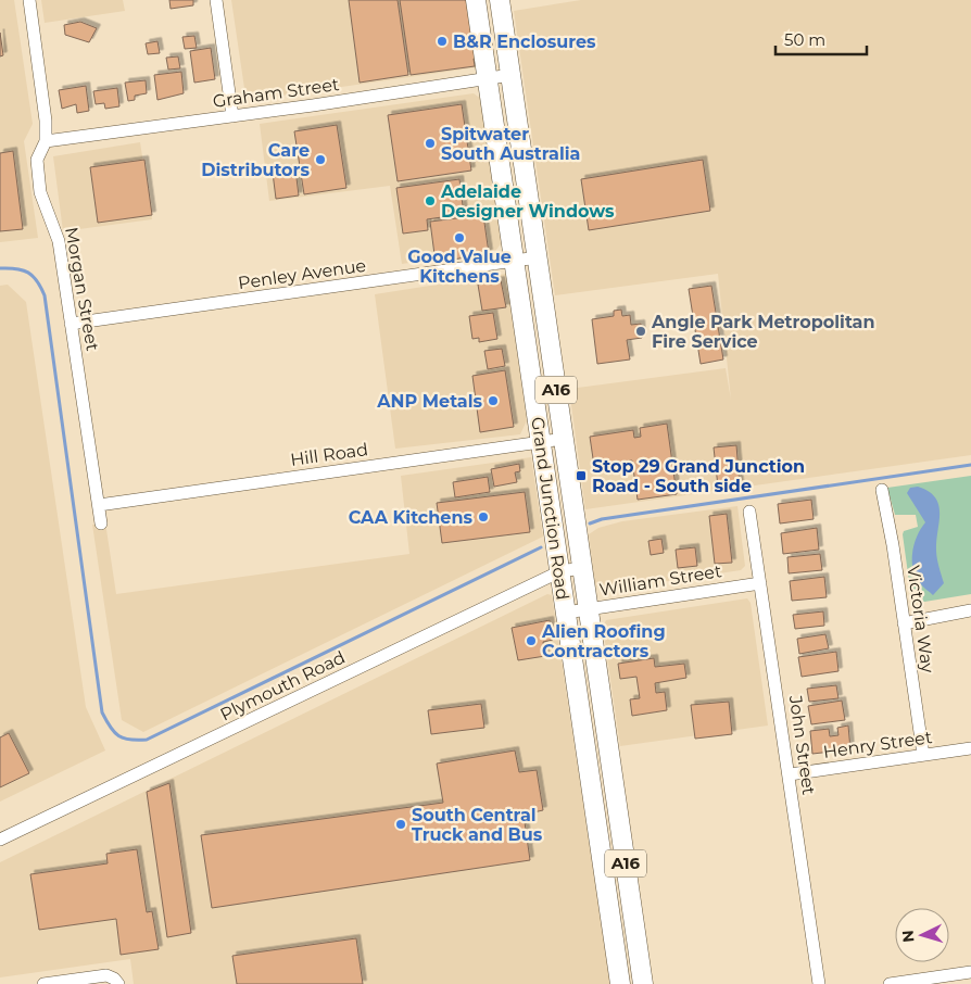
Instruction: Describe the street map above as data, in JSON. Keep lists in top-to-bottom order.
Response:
{
  "streets": {
    "highway": ["A16", "Grand Junction Road"],
    "street": [
      "Graham Street",
      "Penley Avenue",
      "Morgan Street",
      "Hill Road",
      "William Street",
      "Victoria Way",
      "Plymouth Road",
      "Henry Street",
      "John Street"
    ]
  },
  "crossings": [
    ["Graham Street", "Morgan Street"],
    ["Graham Street", "Grand Junction Road"],
    ["Penley Avenue", "Morgan Street"],
    ["Penley Avenue", "Grand Junction Road"],
    ["Morgan Street", "Hill Road"],
    ["Hill Road", "Grand Junction Road"],
    ["Grand Junction Road", "William Street"],
    ["Grand Junction Road", "Plymouth Road"],
    ["William Street", "John Street"],
    ["Victoria Way", "Henry Street"],
    ["Henry Street", "John Street"]
  ],
  "places": {
    "other": [
      "B&R Enclosures",
      "Spitwater South Australia",
      "Care Distributors",
      "Adelaide Designer Windows",
      "Good Value Kitchens",
      "Angle Park Metropolitan Fire Service",
      "ANP Metals",
      "CAA Kitchens",
      "Alien Roofing Contractors",
      "South Central Truck and Bus"
    ],
    "transit": ["Stop 29 Grand Junction Road - South side"]
  },
  "scale_bar": "50 m",
  "north": "left"
}
